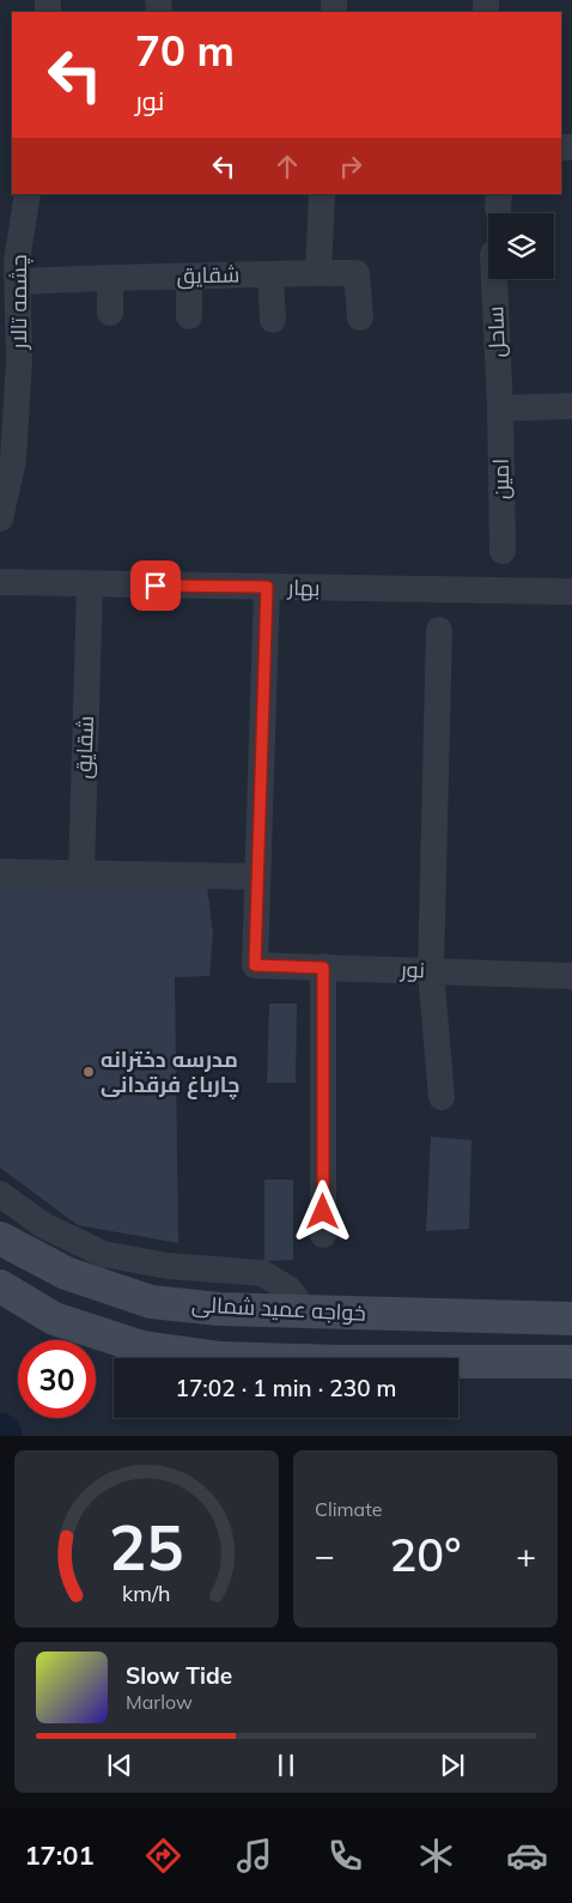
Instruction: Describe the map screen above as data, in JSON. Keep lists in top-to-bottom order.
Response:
{
  "streets": {
    "main road": ["خواجه عمید شمالی"],
    "street": [
      "شقایق",
      "چشمه تالار",
      "ساحل",
      "امین",
      "بهار",
      "نور"
    ]
  },
  "crossings": [
    ["شقایق", "چشمه تالار"],
    ["شقایق", "بهار"],
    ["ساحل", "امین"]
  ],
  "places": ["مدرسه دخترانه چارباغ فرقدانی"],
  "page": {
    "turn": ["70 m", "نور"],
    "limit": "30",
    "trip": "17:02 · 1 min · 230 m",
    "tile": "Climate",
    "heat": ["−", "20°", "+"],
    "song": ["Slow Tide", "Marlow"],
    "tabs": "17:01",
    "gauge": ["25", "km/h"]
  }
}
